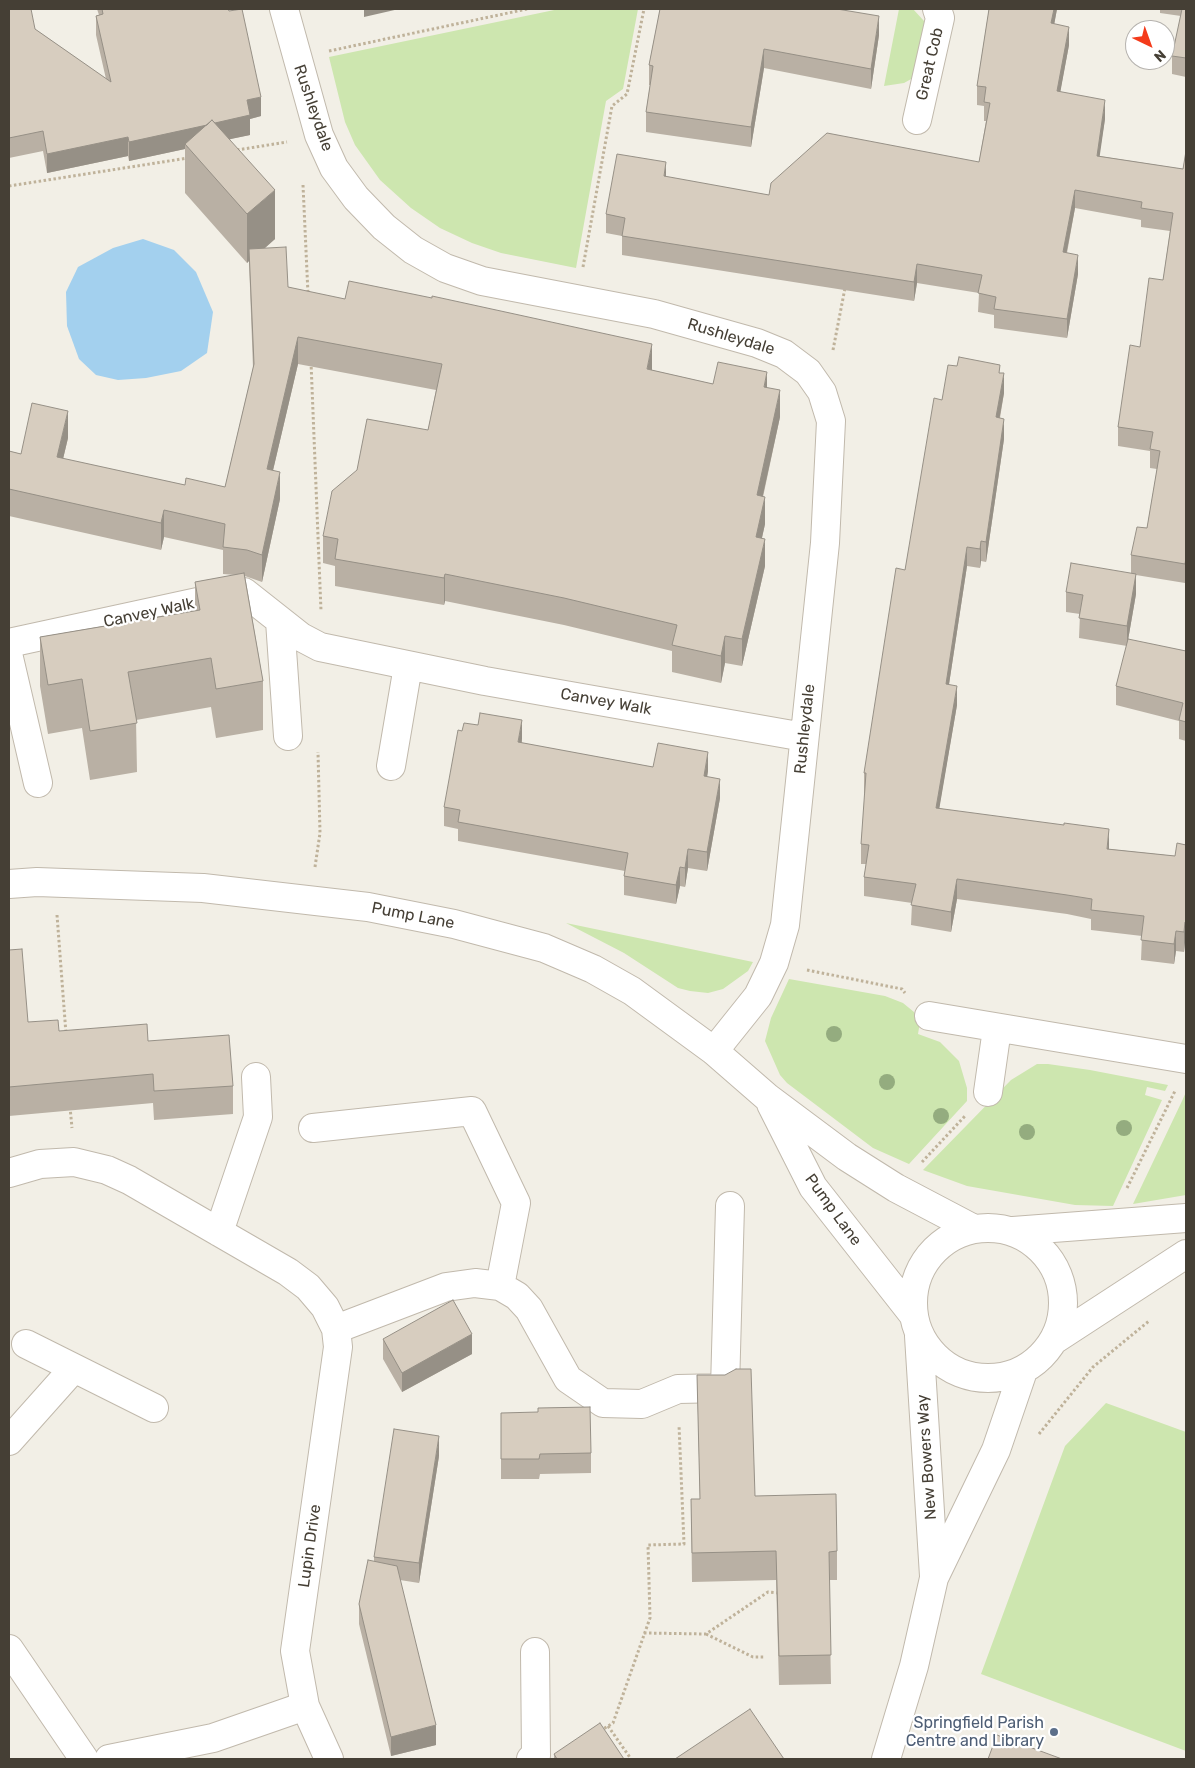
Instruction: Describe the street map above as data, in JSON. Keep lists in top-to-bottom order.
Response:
{
  "streets": {
    "street": [
      "Great Cob",
      "Rushleydale",
      "Canvey Walk",
      "Pump Lane",
      "New Bowers Way",
      "Lupin Drive"
    ]
  },
  "crossings": [
    ["Rushleydale", "Canvey Walk"],
    ["Rushleydale", "Pump Lane"],
    ["Pump Lane", "New Bowers Way"]
  ],
  "places": ["Springfield Parish Centre and Library"],
  "north": "bottom right"
}
